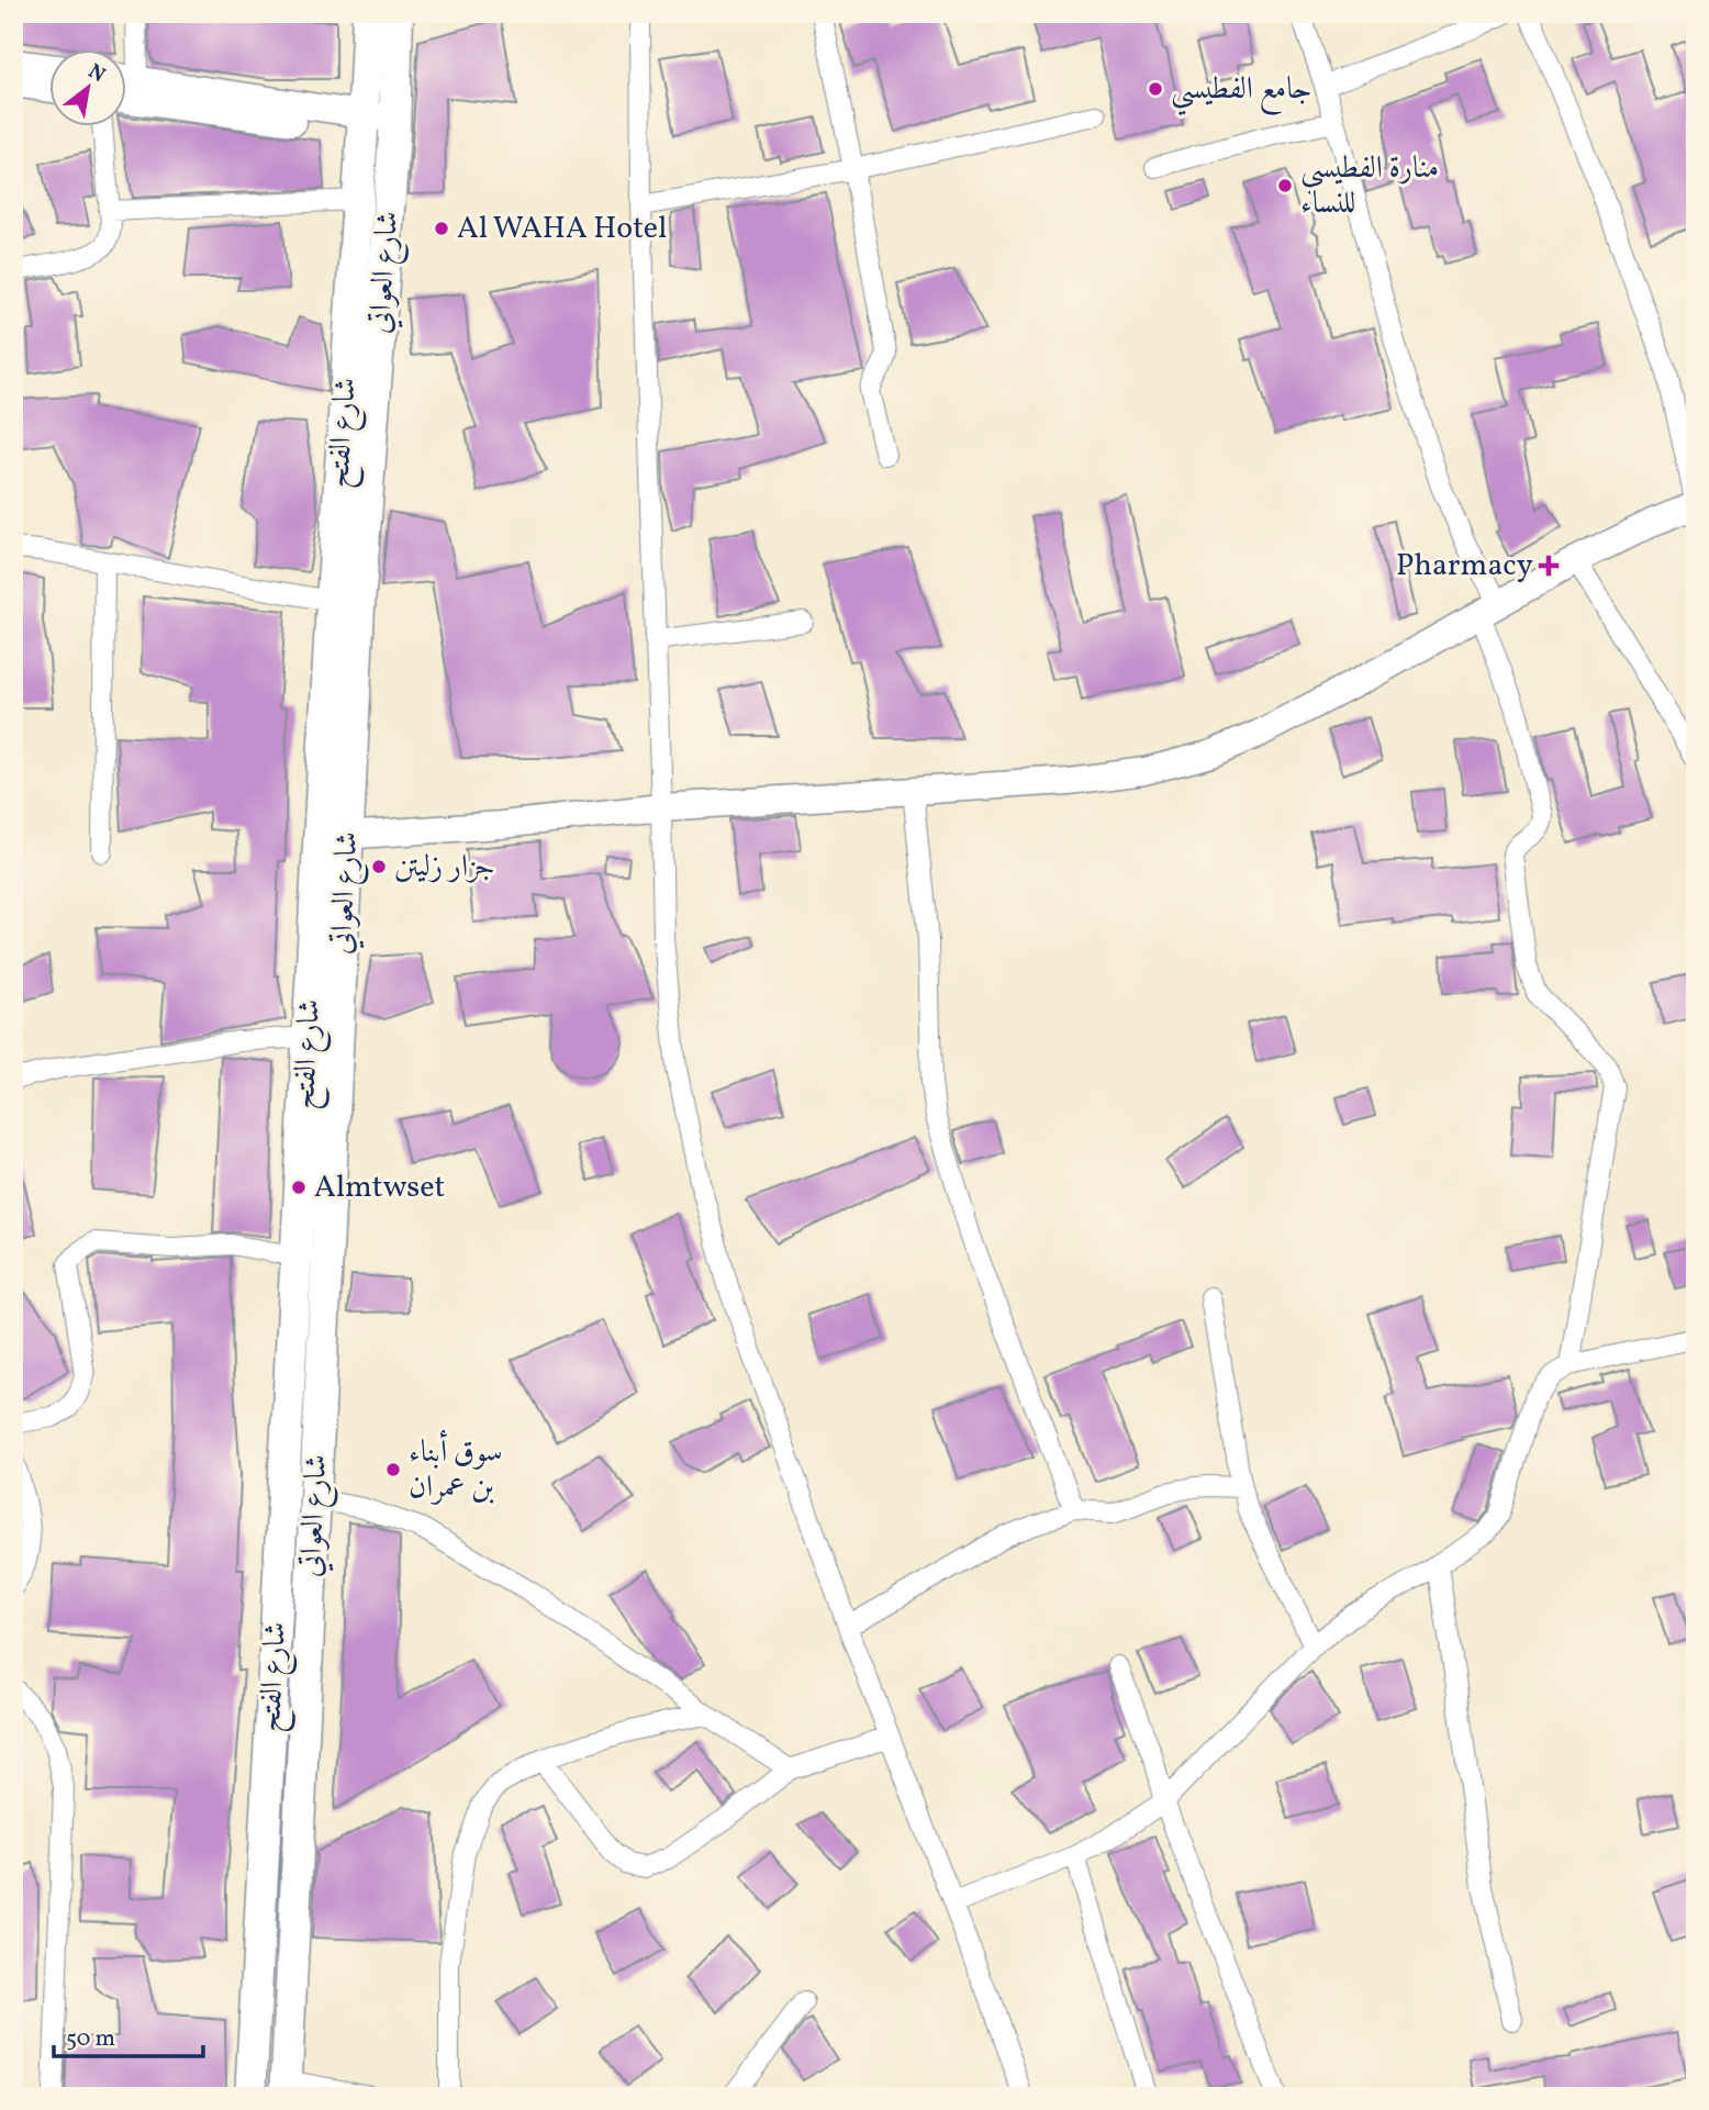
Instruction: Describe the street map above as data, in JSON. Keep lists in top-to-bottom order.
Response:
{
  "streets": {
    "main road": ["شارع العواتي", "شارع الفتح"]
  },
  "crossings": [
    ["شارع العواتي", "شارع الفتح"]
  ],
  "places": {
    "other": [
      "جامع الفطيسي",
      "منارة الفطيسي للنساء",
      "Al WAHA Hotel",
      "جزار زليتن",
      "Almtwset",
      "سوق أبناء بن عمران"
    ],
    "health": ["Pharmacy"]
  },
  "scale_bar": "50 m",
  "north": "top right"
}
